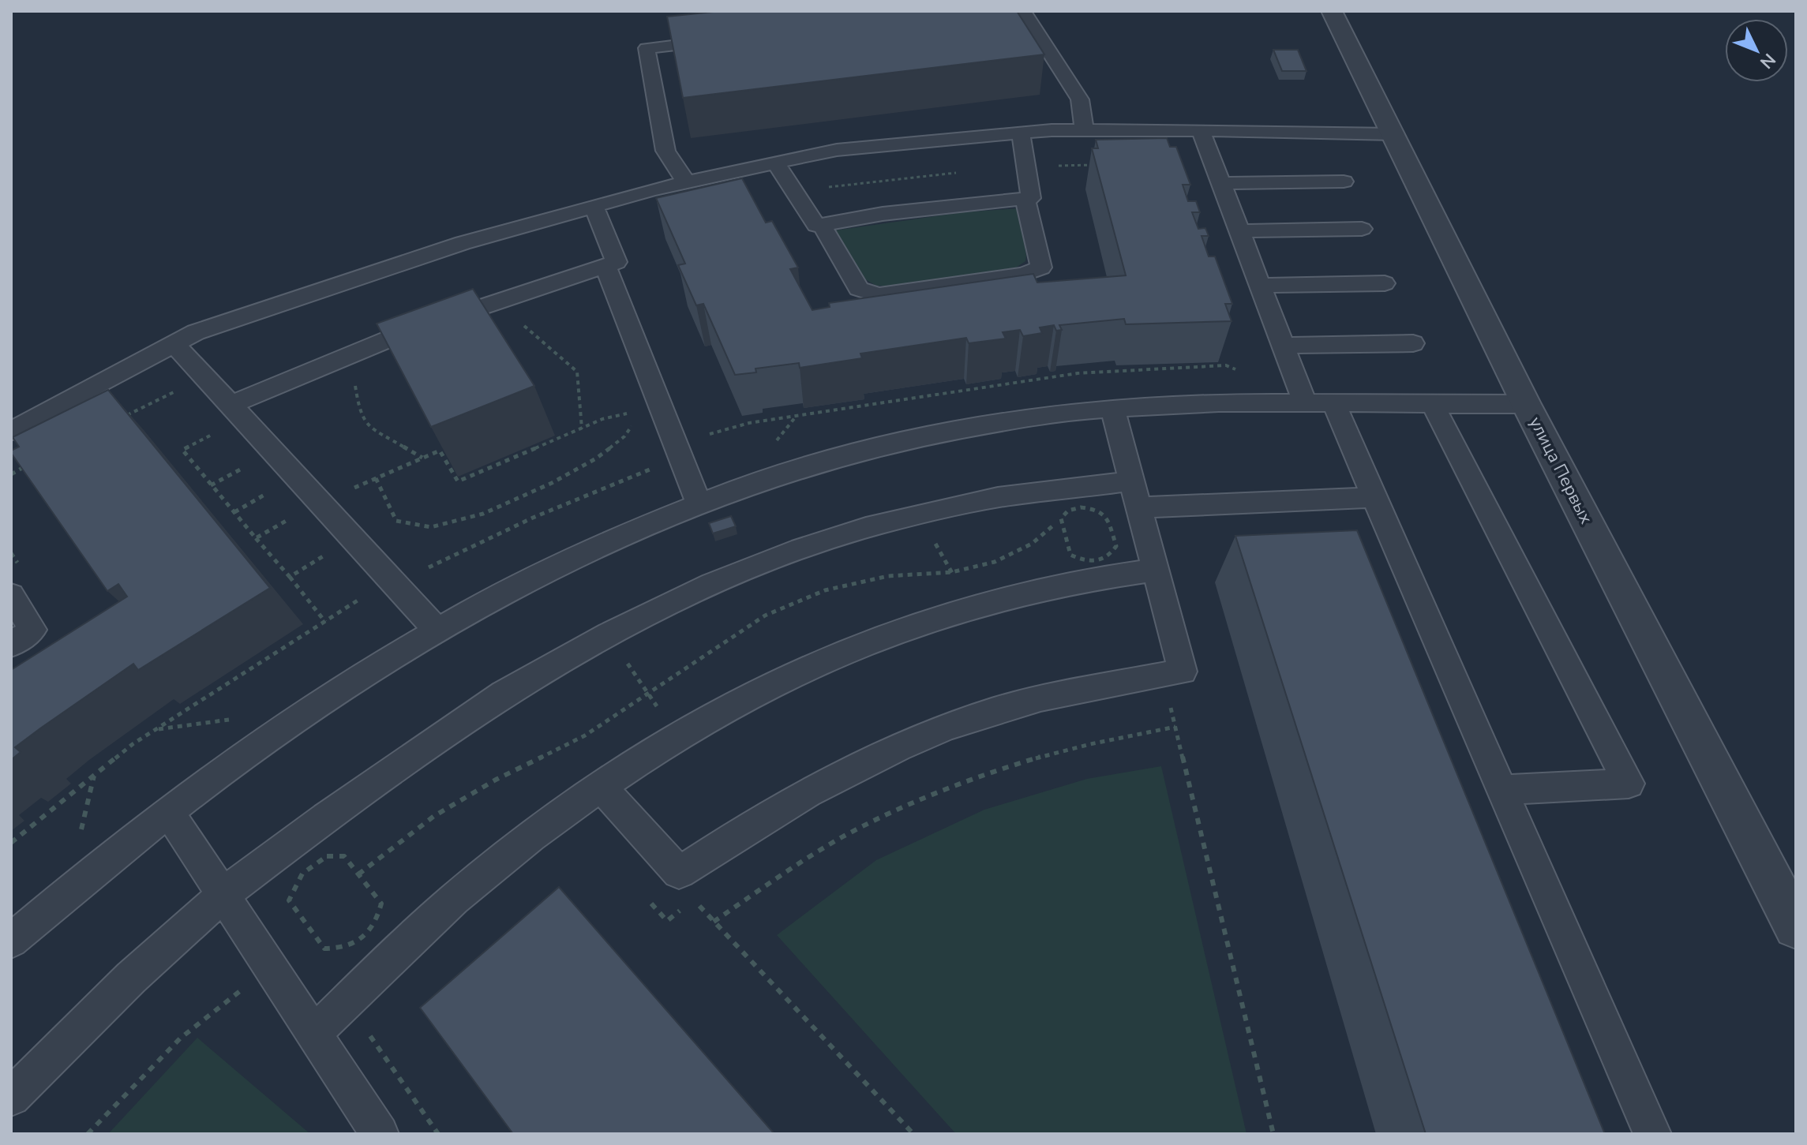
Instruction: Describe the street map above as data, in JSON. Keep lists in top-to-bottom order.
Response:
{
  "streets": {
    "street": ["улица Первых"]
  },
  "north": "bottom right"
}
